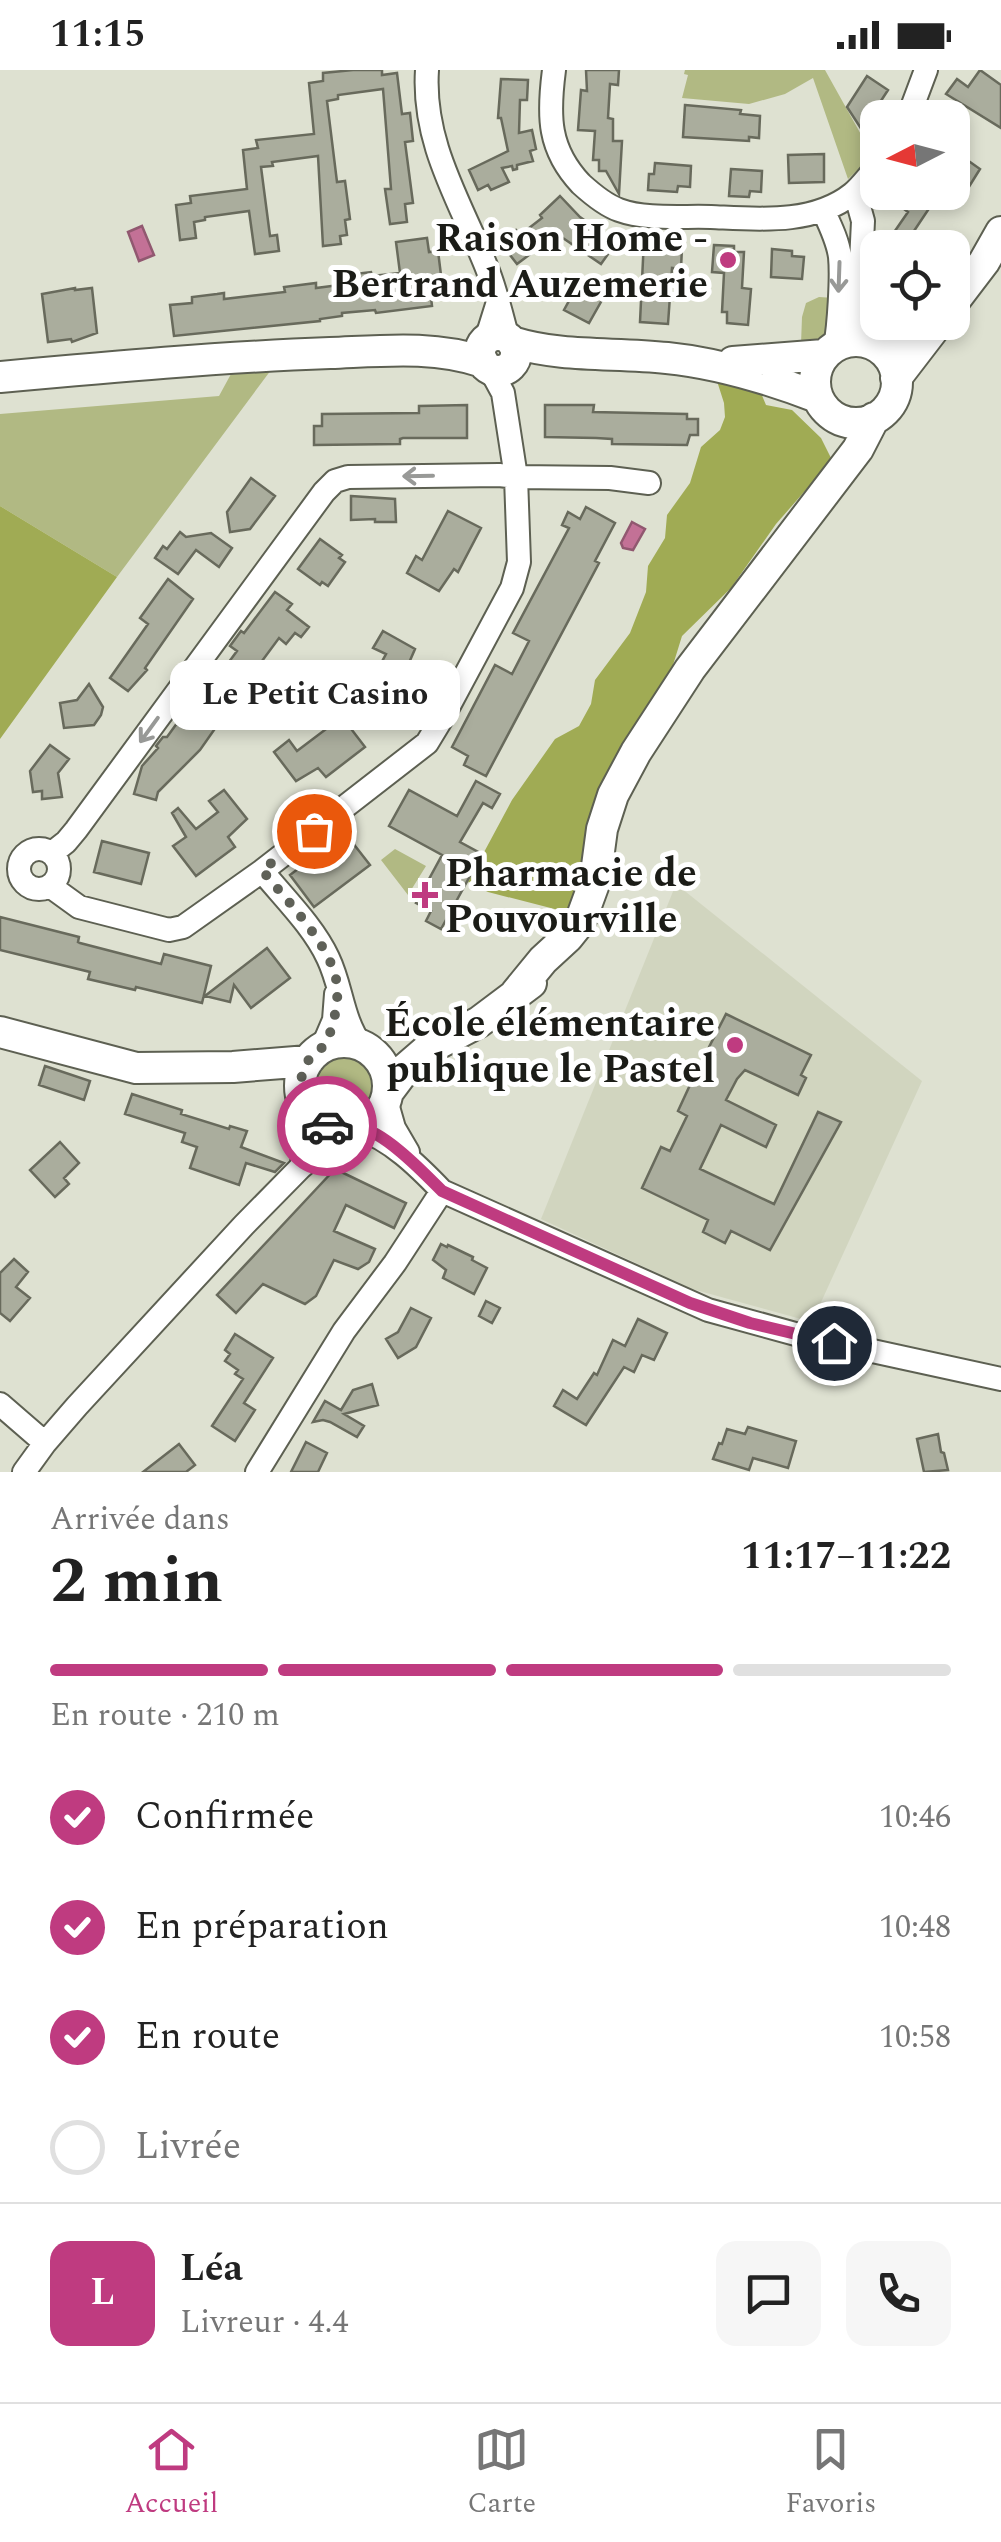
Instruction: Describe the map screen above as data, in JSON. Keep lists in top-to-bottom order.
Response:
{
  "places": {
    "other": ["Raison Home - Bertrand Auzemerie", "Le Petit Casino", "École élémentaire publique le Pastel"],
    "health": ["Pharmacie de Pouvourville"]
  },
  "north": "left",
  "page": {
    "status": "11:15",
    "bubble": "Le Petit Casino",
    "heading": ["2 min", "Arrivée dans", "11:17–11:22"],
    "panel": ["Léa", "Livreur · 4.4"],
    "bar": "En route · 210 m",
    "list": [
      ["Confirmée", "10:46"],
      ["En préparation", "10:48"],
      ["En route", "10:58"],
      "Livrée"
    ],
    "round": "L",
    "tabs": ["Accueil", "Carte", "Favoris"]
  }
}
